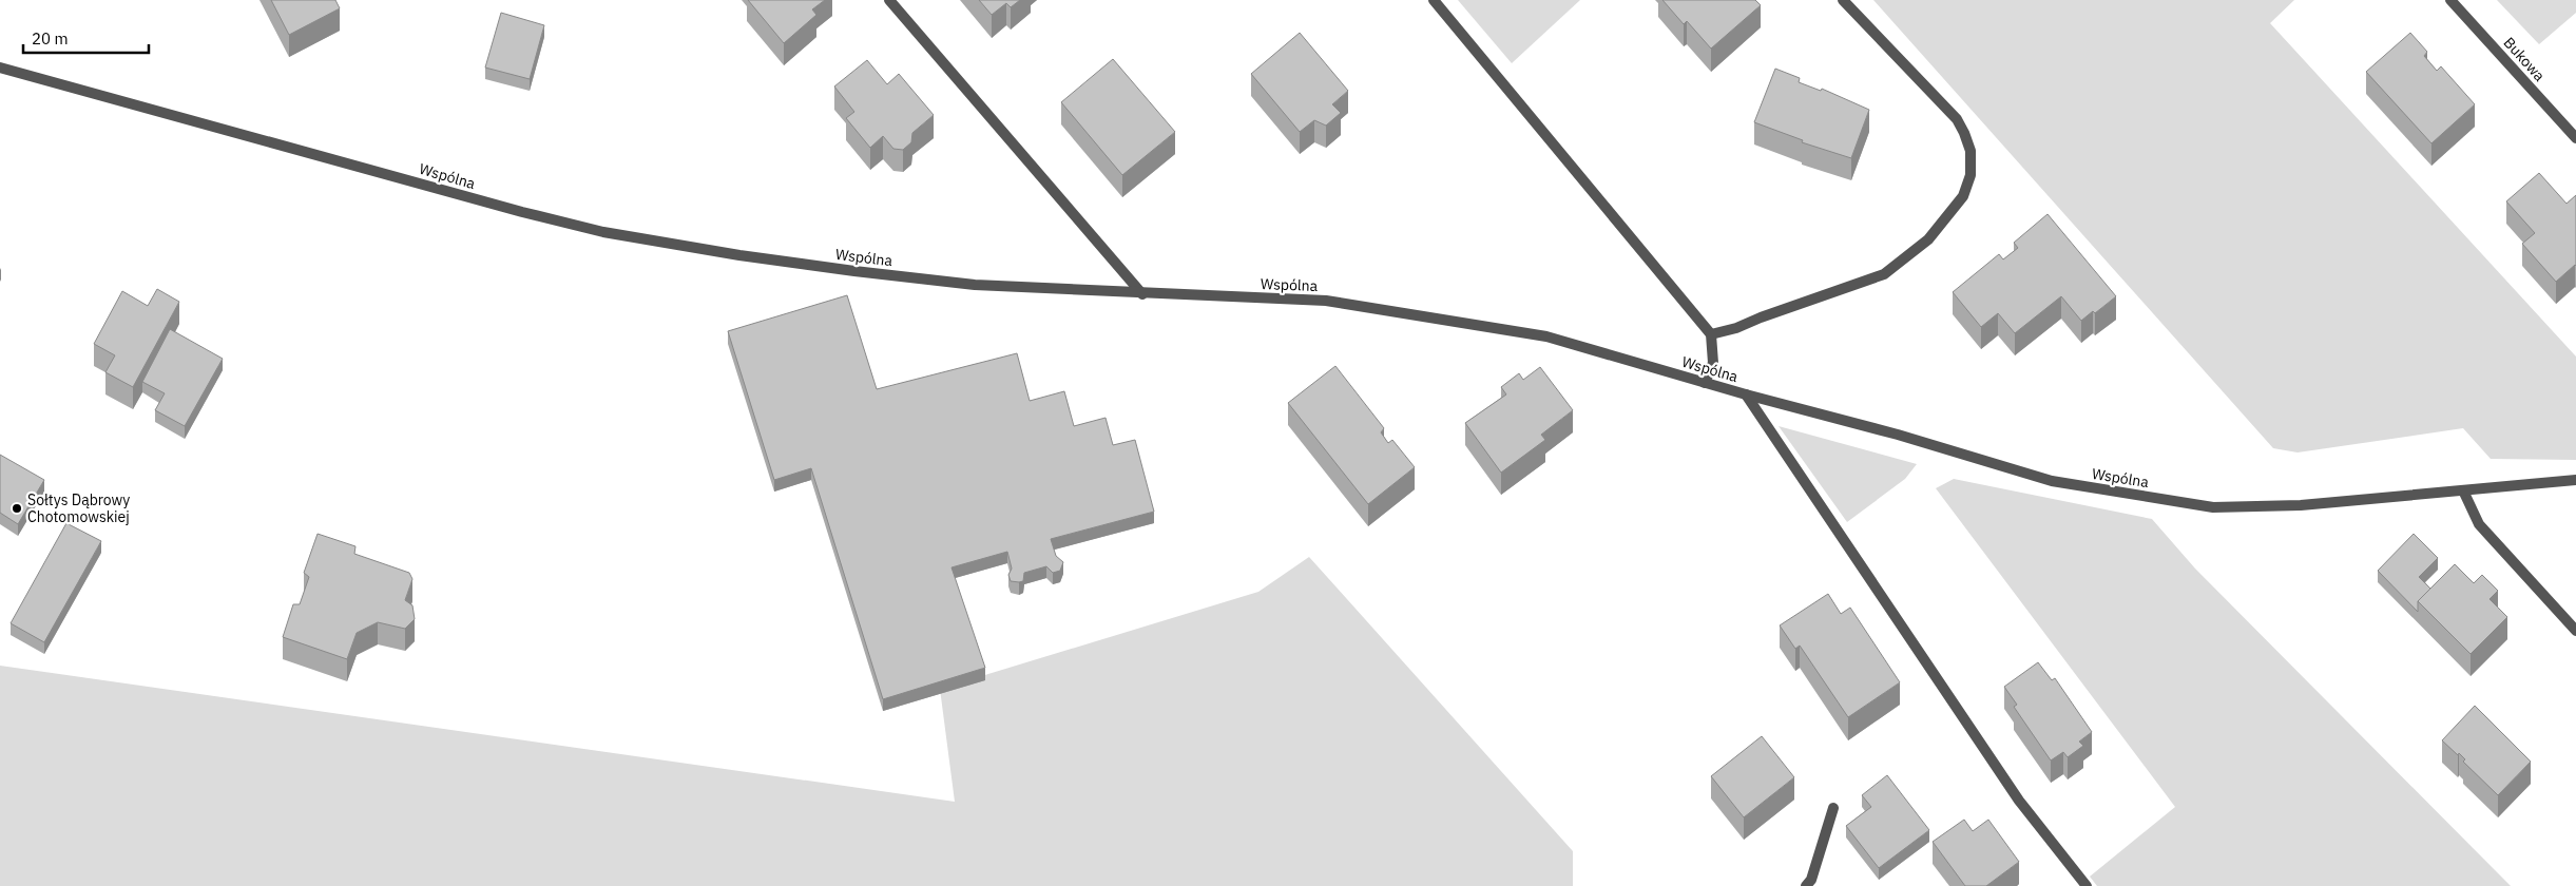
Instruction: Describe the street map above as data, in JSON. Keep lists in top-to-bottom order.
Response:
{
  "streets": {
    "street": ["Bukowa", "Wspólna"]
  },
  "places": ["Sołtys Dąbrowy Chotomowskiej"],
  "scale_bar": "20 m"
}
